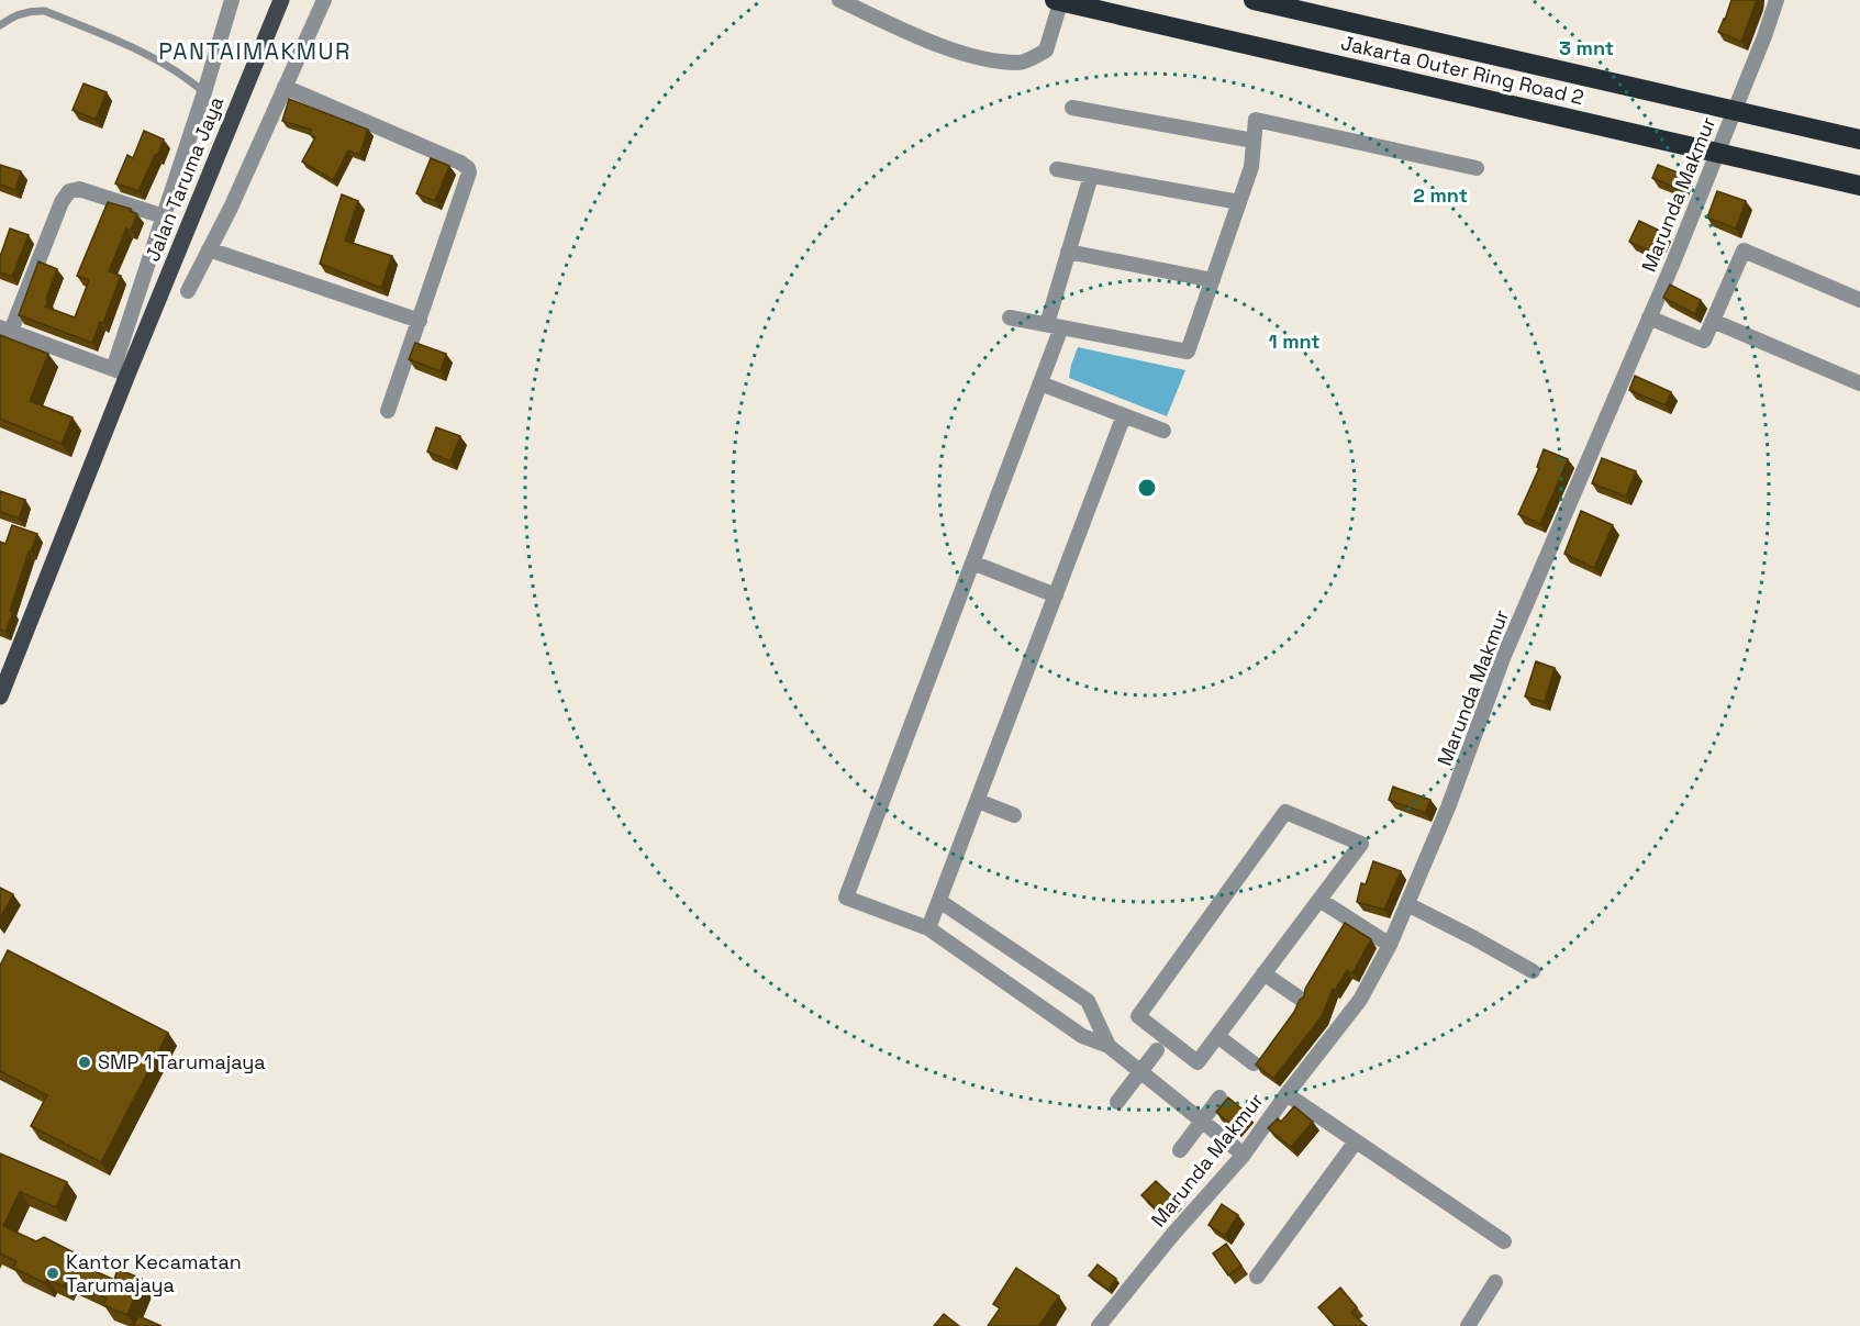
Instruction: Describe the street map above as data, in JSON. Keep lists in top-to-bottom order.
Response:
{
  "streets": {
    "highway": ["Jakarta Outer Ring Road 2"],
    "main road": ["Jalan Taruma Jaya"],
    "street": ["Marunda Makmur"]
  },
  "districts": ["PANTAIMAKMUR"],
  "places": ["SMP 1 Tarumajaya", "Kantor Kecamatan Tarumajaya"],
  "rings": ["3 mnt", "2 mnt", "1 mnt"]
}
